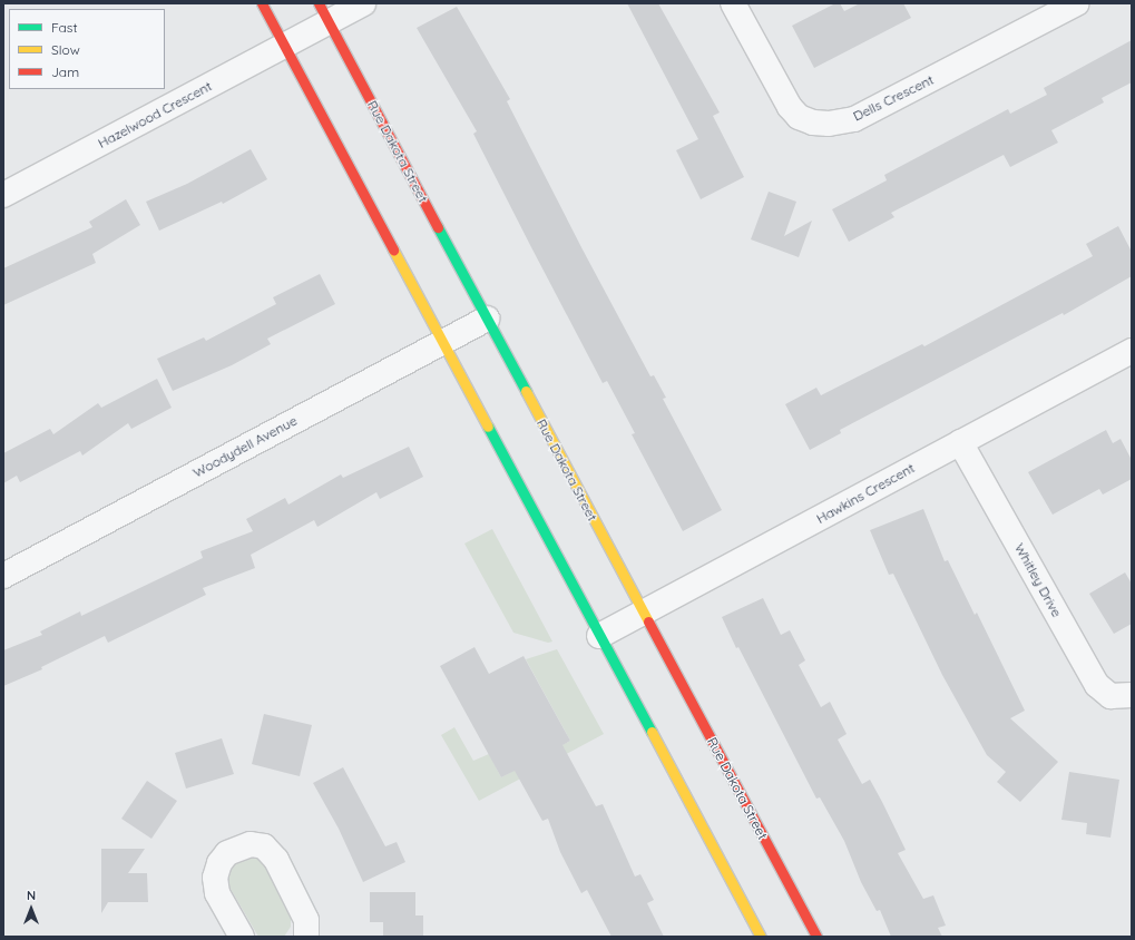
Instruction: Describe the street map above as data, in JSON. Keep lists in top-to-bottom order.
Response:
{
  "streets": {
    "main road": ["Rue Dakota Street"],
    "street": [
      "Dells Crescent",
      "Hazelwood Crescent",
      "Woodydell Avenue",
      "Hawkins Crescent",
      "Whitley Drive"
    ]
  },
  "crossings": [
    ["Hazelwood Crescent", "Rue Dakota Street"],
    ["Rue Dakota Street", "Woodydell Avenue"],
    ["Rue Dakota Street", "Hawkins Crescent"],
    ["Hawkins Crescent", "Whitley Drive"]
  ],
  "legend": ["Fast", "Slow", "Jam"],
  "north": "top"
}
